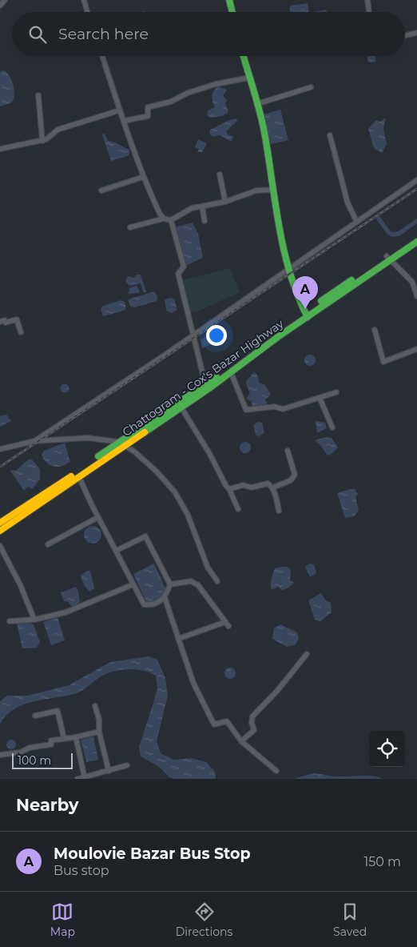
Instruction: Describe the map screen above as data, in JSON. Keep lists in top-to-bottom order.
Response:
{
  "streets": {
    "main road": ["Chattogram - Cox's Bazar Highway"]
  },
  "scale_bar": "100 m",
  "page": {
    "search": "Search here",
    "pins": "A",
    "scale": "100 m",
    "heading": "Nearby",
    "list": [
      {
        "mark": "A",
        "name": "Moulovie Bazar Bus Stop",
        "note": "Bus stop",
        "value": "150 m"
      }
    ],
    "nav": ["Map", "Directions", "Saved"]
  }
}
